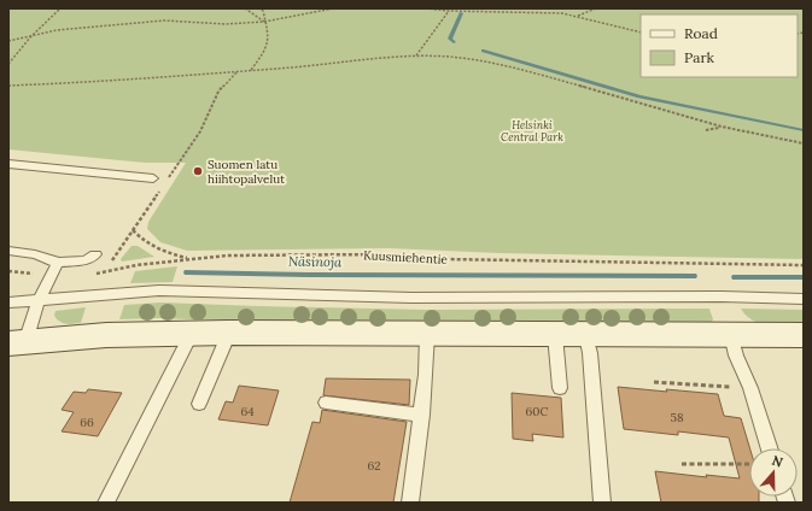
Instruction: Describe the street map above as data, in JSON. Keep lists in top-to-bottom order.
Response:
{
  "streets": {
    "path": ["Kuusmiehentie"]
  },
  "water": ["Näsinoja"],
  "parks": ["Helsinki Central Park"],
  "places": ["Suomen latu hiihtopalvelut"],
  "house_numbers": [
    "64",
    "60C",
    "58",
    "66",
    "62"
  ],
  "legend": ["Road", "Park"],
  "north": "top"
}
